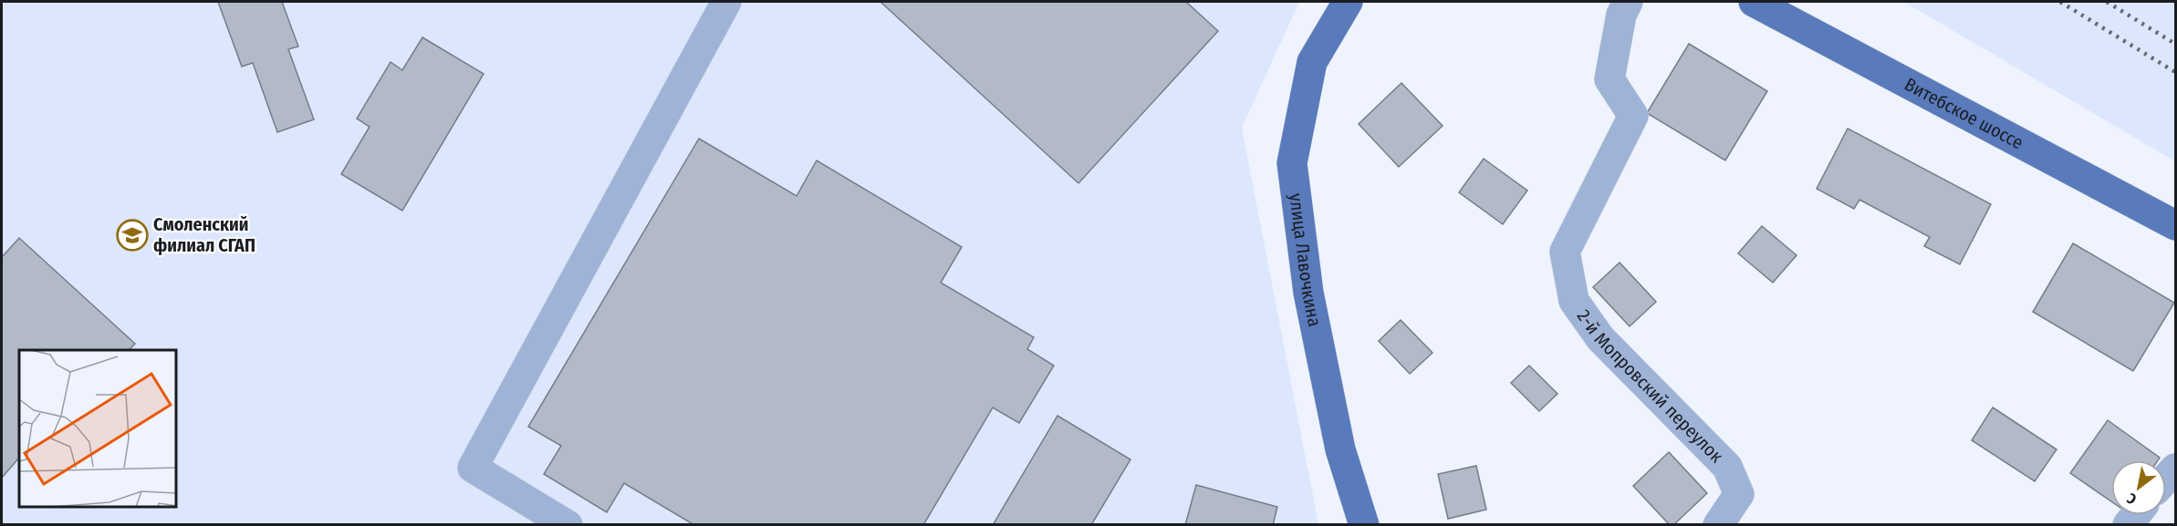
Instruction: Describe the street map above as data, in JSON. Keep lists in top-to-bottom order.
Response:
{
  "streets": {
    "main road": ["Витебское шоссе", "улица Лавочкина"],
    "street": ["2-й Мопровский переулок"]
  },
  "places": {
    "school or university": ["Смоленский филиал СГАП"]
  },
  "north": "bottom left"
}
